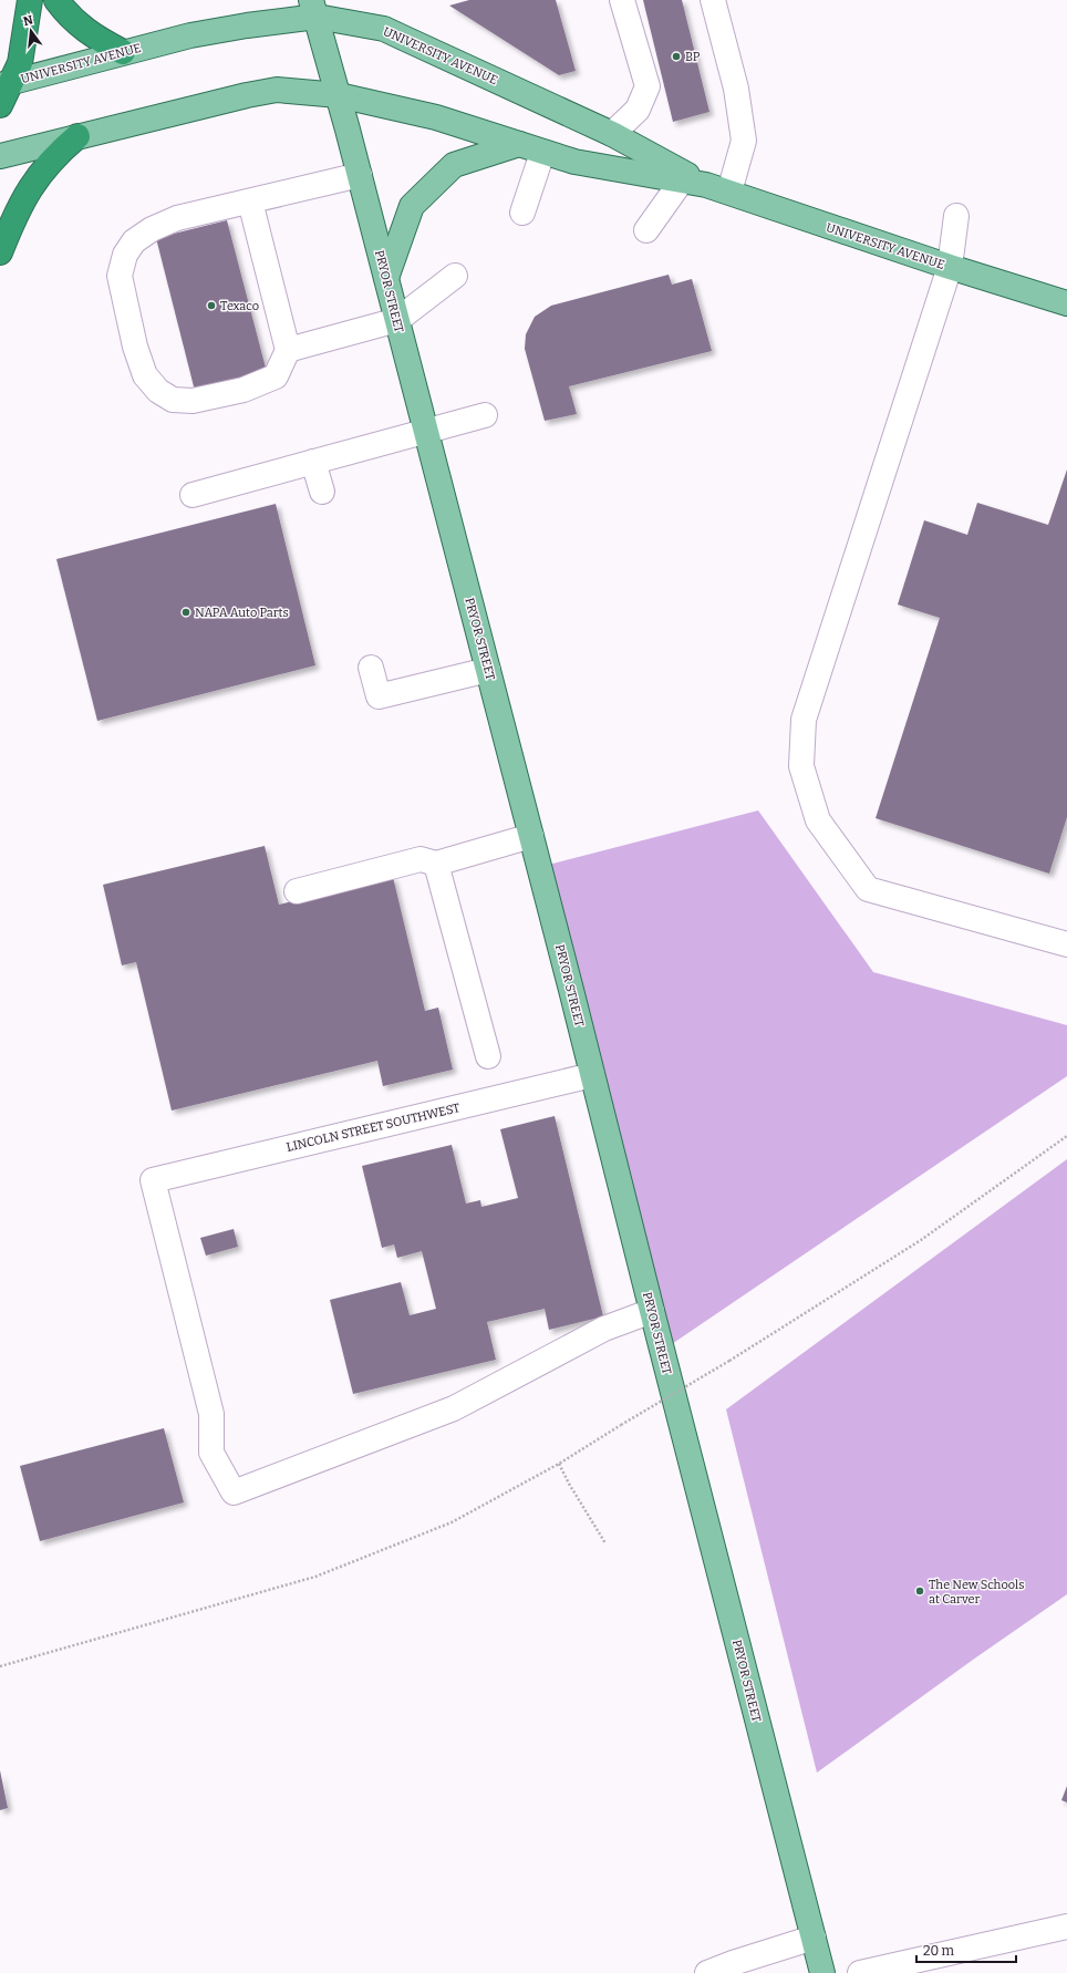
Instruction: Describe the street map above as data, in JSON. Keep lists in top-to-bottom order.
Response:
{
  "streets": {
    "main road": ["UNIVERSITY AVENUE", "PRYOR STREET"],
    "street": ["LINCOLN STREET SOUTHWEST"]
  },
  "crossings": [
    ["UNIVERSITY AVENUE", "PRYOR STREET"],
    ["PRYOR STREET", "LINCOLN STREET SOUTHWEST"]
  ],
  "places": [
    "BP",
    "Texaco",
    "NAPA Auto Parts",
    "The New Schools at Carver"
  ],
  "scale_bar": "20 m",
  "north": "top"
}
